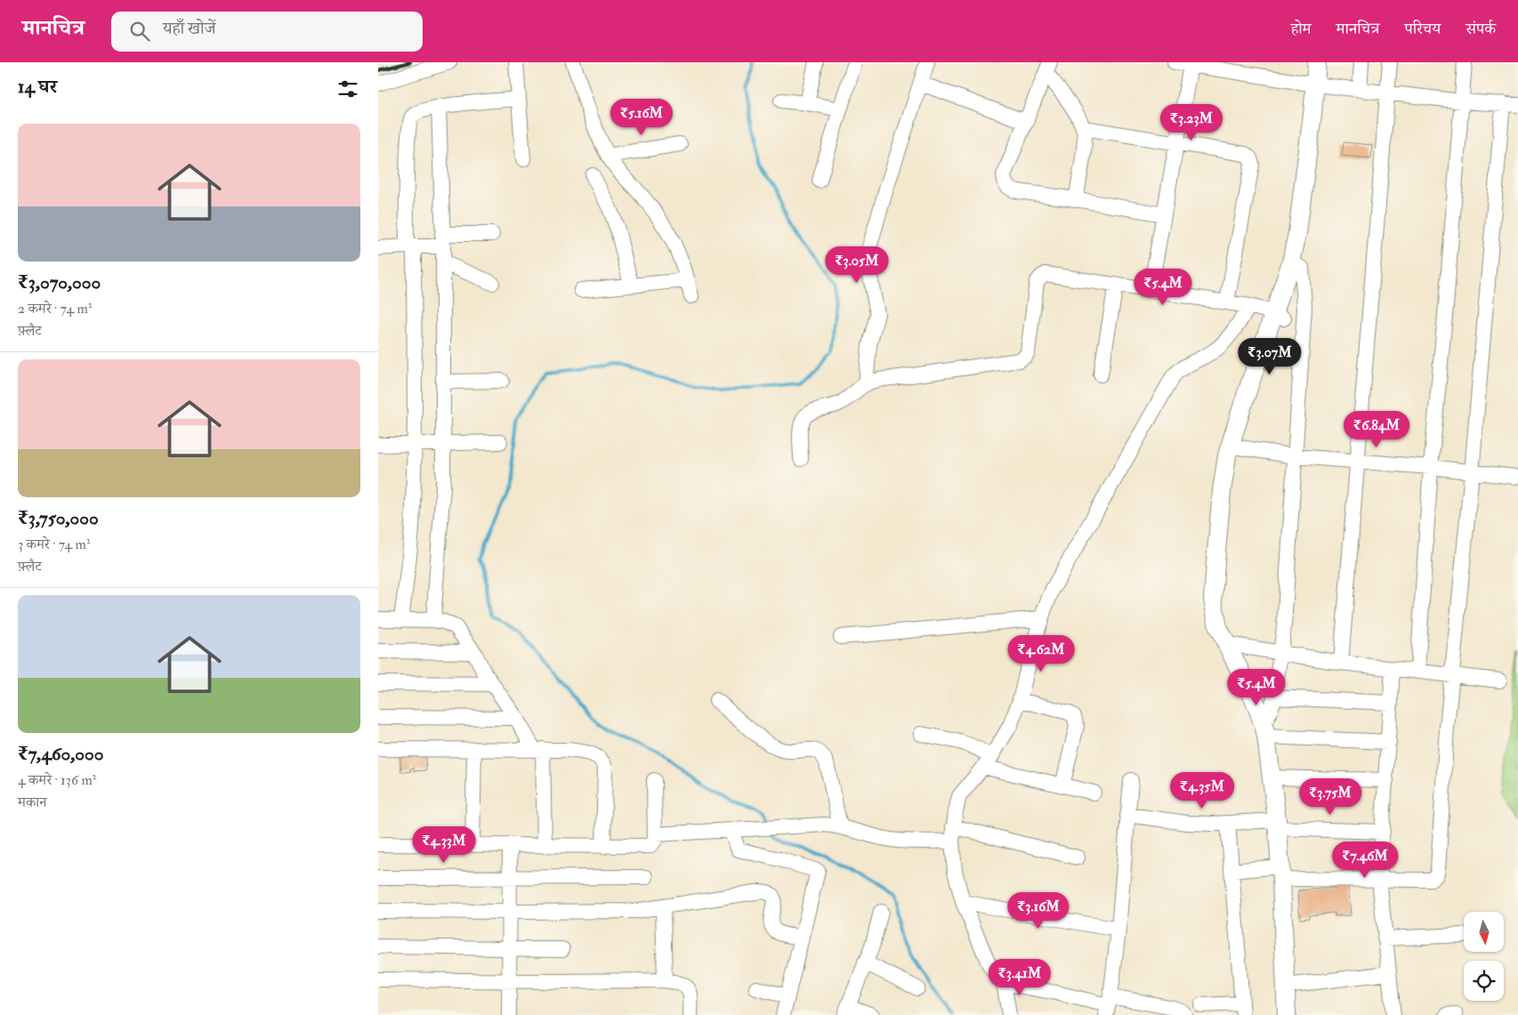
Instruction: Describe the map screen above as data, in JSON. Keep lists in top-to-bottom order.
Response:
{
  "north": "bottom",
  "page": {
    "header": "मानचित्र",
    "search": "यहाँ खोजें",
    "nav": [
      "होम",
      "मानचित्र",
      "परिचय",
      "संपर्क"
    ],
    "heading": "14 घर",
    "price": [
      "₹5.16M",
      "₹3.23M",
      "₹3.05M",
      "₹5.4M",
      "₹3.07M",
      "₹6.84M",
      "₹4.62M",
      "₹5.4M",
      "₹4.35M",
      "₹3.75M",
      "₹4.33M",
      "₹7.46M",
      "₹3.16M",
      "₹3.41M"
    ],
    "list": [
      {
        "name": "₹3,070,000",
        "note": "2 कमरे · 74 m² · फ़्लैट"
      },
      {
        "name": "₹3,750,000",
        "note": "3 कमरे · 74 m² · फ़्लैट"
      },
      {
        "name": "₹7,460,000",
        "note": "4 कमरे · 136 m² · मकान"
      }
    ]
  }
}
